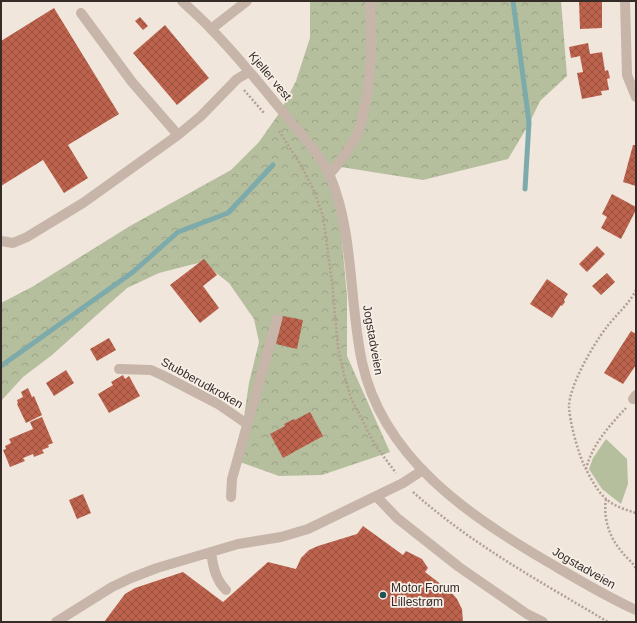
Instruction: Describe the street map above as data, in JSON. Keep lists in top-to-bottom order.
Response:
{
  "streets": {
    "street": ["Kjeller vest", "Jogstadveien", "Stubberudkroken"]
  },
  "crossings": [
    ["Kjeller vest", "Jogstadveien"]
  ],
  "places": ["Motor Forum Lillestrøm"]
}
